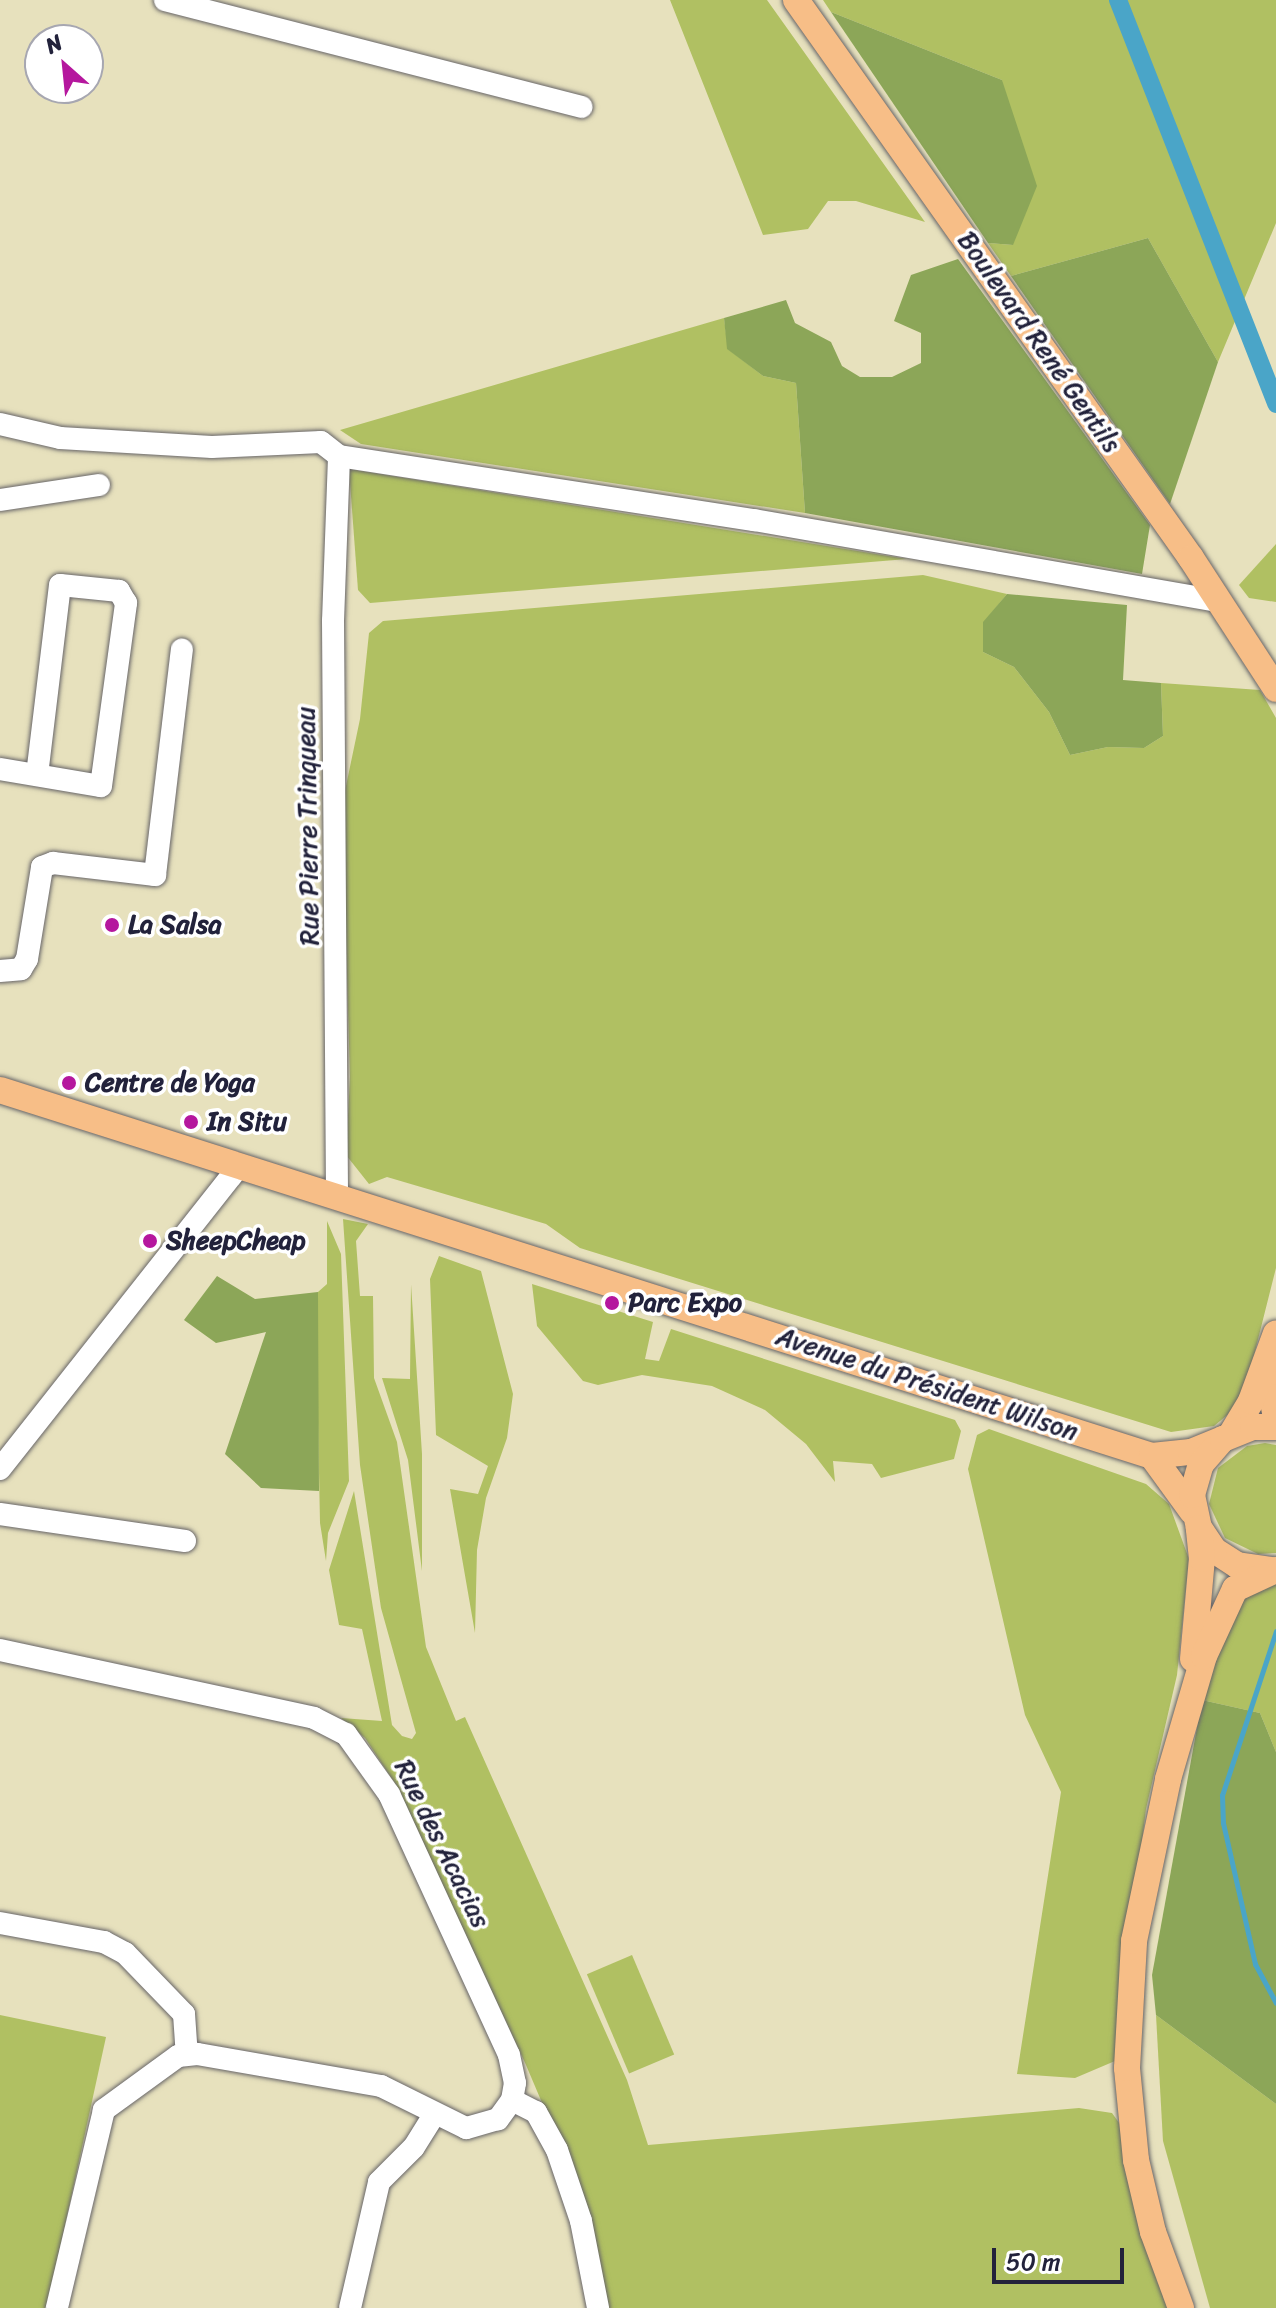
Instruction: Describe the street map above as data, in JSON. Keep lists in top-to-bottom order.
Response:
{
  "streets": {
    "main road": ["Boulevard René Gentils", "Avenue du Président Wilson"],
    "street": ["Rue Pierre Trinqueau", "Rue des Acacias"]
  },
  "crossings": [
    ["Rue Pierre Trinqueau", "Avenue du Président Wilson"]
  ],
  "places": [
    "La Salsa",
    "Centre de Yoga",
    "In Situ",
    "SheepCheap",
    "Parc Expo"
  ],
  "scale_bar": "50 m",
  "north": "top left"
}
